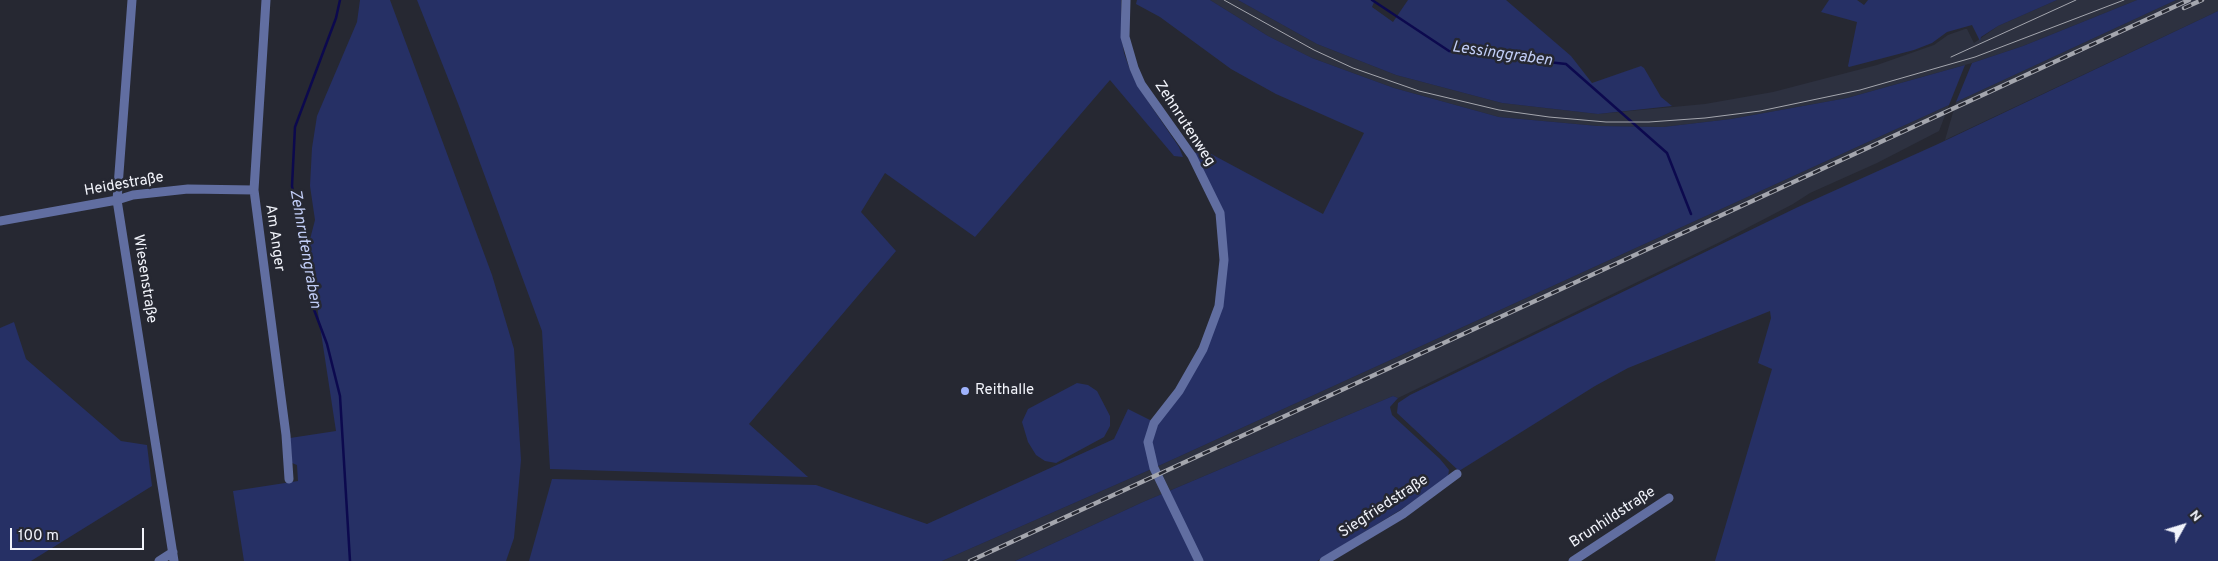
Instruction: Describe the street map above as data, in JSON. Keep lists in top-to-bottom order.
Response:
{
  "streets": {
    "street": [
      "Zehnrutenweg",
      "Heidestraße",
      "Am Anger",
      "Wiesenstraße",
      "Siegfriedstraße",
      "Brunhildstraße"
    ]
  },
  "crossings": [
    ["Heidestraße", "Am Anger"],
    ["Heidestraße", "Wiesenstraße"]
  ],
  "water": ["Lessinggraben", "Zehnrutengraben"],
  "places": ["Reithalle"],
  "scale_bar": "100 m",
  "north": "top right"
}
